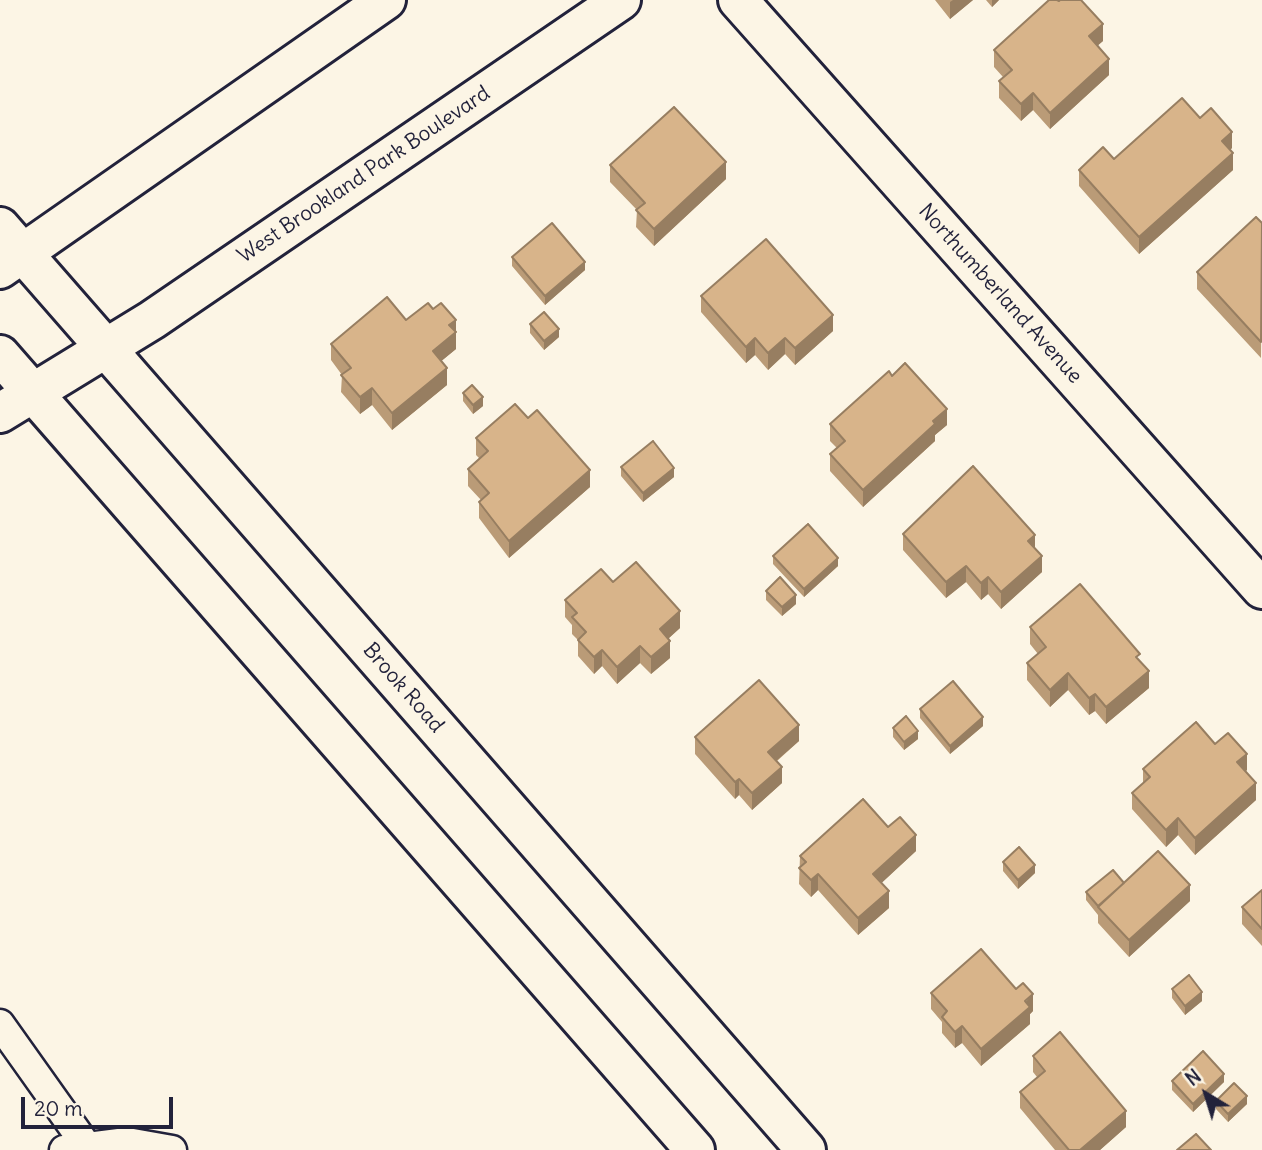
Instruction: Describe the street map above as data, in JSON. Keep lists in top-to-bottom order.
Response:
{
  "streets": {
    "main road": ["West Brookland Park Boulevard", "Northumberland Avenue", "Brook Road"]
  },
  "crossings": [
    ["West Brookland Park Boulevard", "Brook Road"]
  ],
  "scale_bar": "20 m",
  "north": "top left"
}
